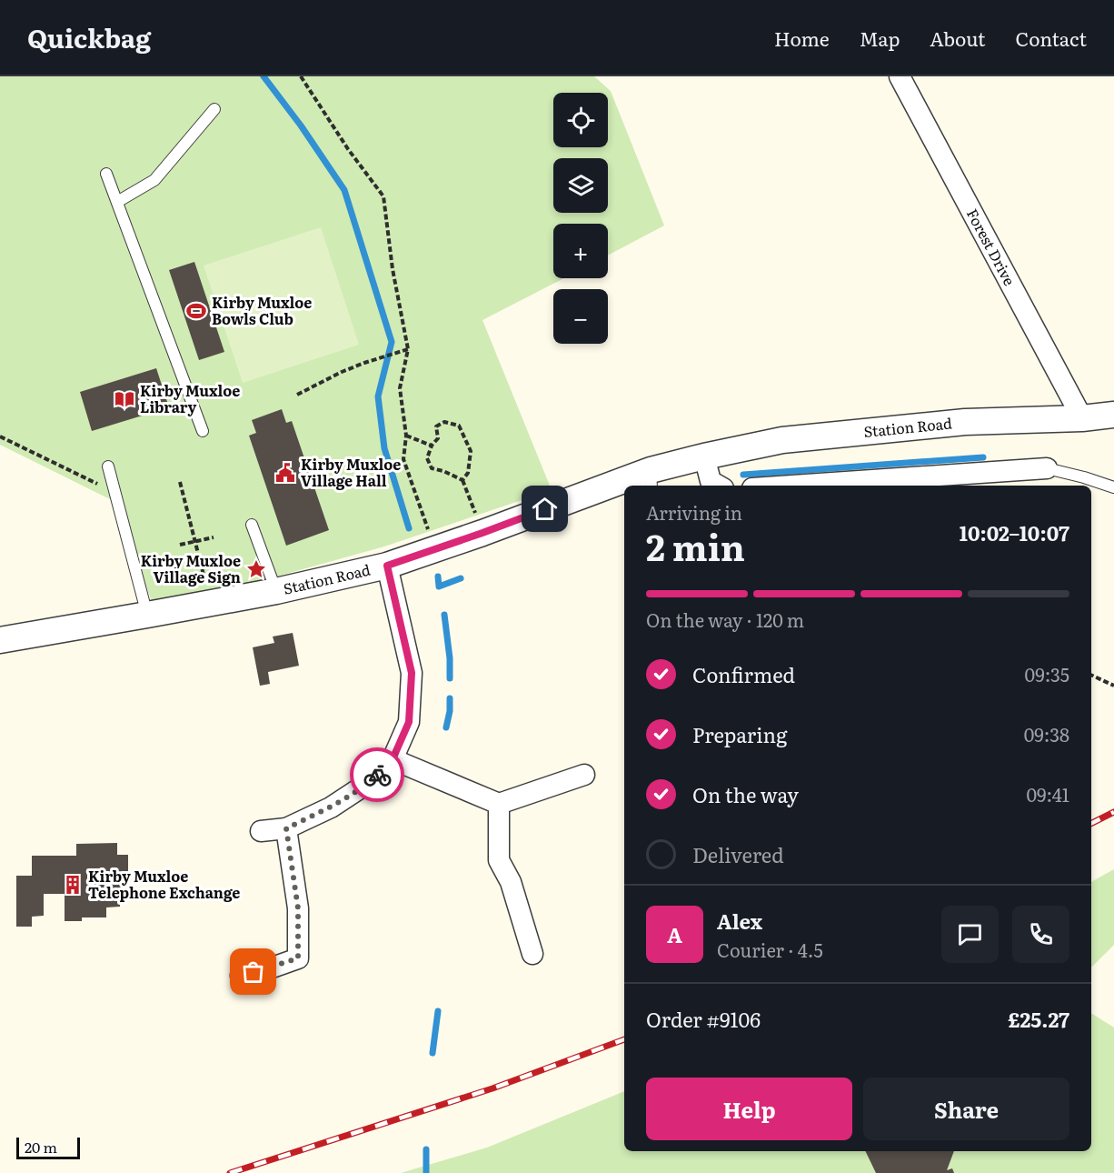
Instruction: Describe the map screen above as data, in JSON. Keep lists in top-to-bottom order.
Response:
{
  "streets": {
    "street": ["Forest Drive", "Station Road"]
  },
  "crossings": [
    ["Forest Drive", "Station Road"]
  ],
  "places": {
    "sports": ["Kirby Muxloe Bowls Club"],
    "library": ["Kirby Muxloe Library"],
    "public building": ["Kirby Muxloe Village Hall"],
    "place": ["Kirby Muxloe Village Sign"],
    "building": ["Kirby Muxloe Telephone Exchange"]
  },
  "scale_bar": "20 m",
  "page": {
    "header": "Quickbag",
    "nav": [
      "Home",
      "Map",
      "About",
      "Contact"
    ],
    "map_buttons": ["+", "−"],
    "heading": ["2 min", "Arriving in", "10:02–10:07"],
    "panel": [
      "Alex",
      "Courier · 4.5",
      "Order #9106",
      "£25.27"
    ],
    "bar": "On the way · 120 m",
    "list": [
      ["Confirmed", "09:35"],
      ["Preparing", "09:38"],
      ["On the way", "09:41"],
      "Delivered"
    ],
    "round": "A",
    "buttons": ["Help", "Share"],
    "scale": "20 m"
  }
}
